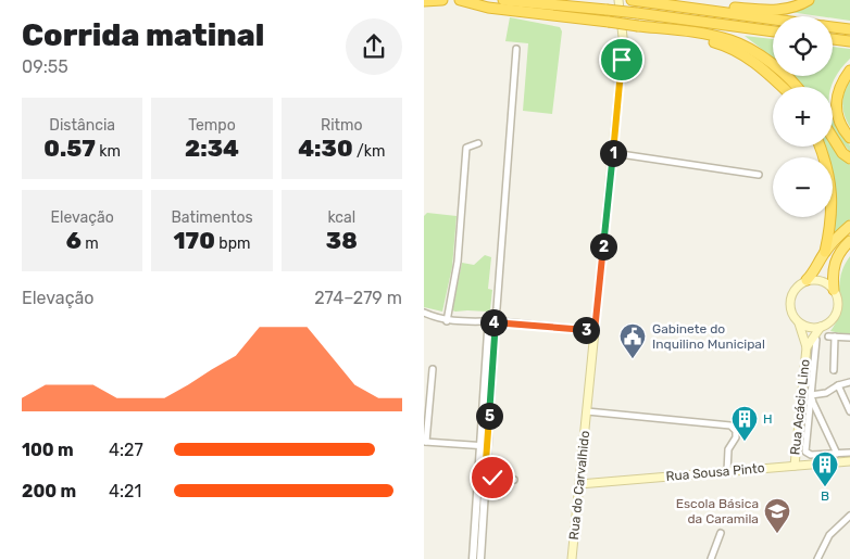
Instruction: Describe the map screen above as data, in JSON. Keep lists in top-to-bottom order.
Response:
{
  "streets": {
    "main road": ["Rua Acácio Lino", "Rua Sousa Pinto", "Rua do Carvalhido"]
  },
  "crossings": [
    ["Rua Acácio Lino", "Rua Sousa Pinto"],
    ["Rua Sousa Pinto", "Rua do Carvalhido"]
  ],
  "places": {
    "public building": ["Gabinete do Inquilino Municipal"],
    "building": ["H", "B"],
    "school or university": ["Escola Básica da Caramila"]
  },
  "page": {
    "heading": ["Corrida matinal", "09:55"],
    "map_buttons": ["+", "−"],
    "stats": [
      ["Distância", "0.57 km"],
      ["Tempo", "2:34"],
      ["Ritmo", "4:30 /km"],
      ["Elevação", "6 m"],
      ["Batimentos", "170 bpm"],
      ["kcal", "38"]
    ],
    "pins": [
      "1",
      "2",
      "4",
      "3",
      "5"
    ],
    "chart": ["Elevação", "274–279 m"],
    "list": [
      {
        "name": "100 m",
        "note": "4:27"
      },
      {
        "name": "200 m",
        "note": "4:21"
      }
    ]
  }
}
